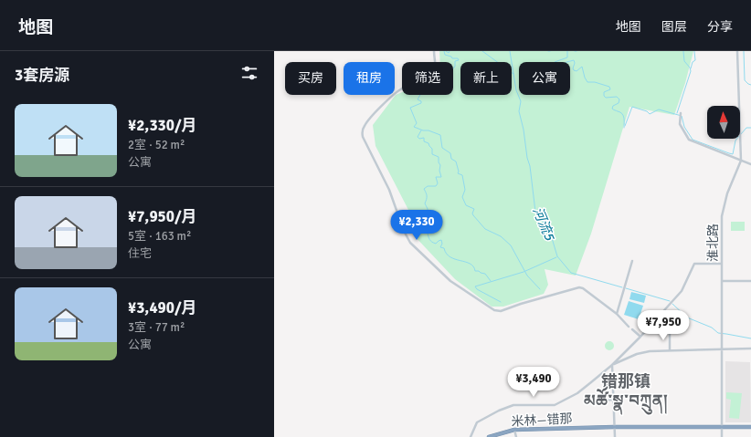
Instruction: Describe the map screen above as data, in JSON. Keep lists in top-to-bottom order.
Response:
{
  "streets": {
    "highway": ["米林—错那"],
    "street": ["淮北路"]
  },
  "crossings": [
    ["淮北路", "米林—错那"]
  ],
  "districts": ["错那镇 མཚོ་སྣ་བཀྲུན།"],
  "water": ["河流5"],
  "north": "top",
  "page": {
    "header": "地图",
    "nav": ["地图", "图层", "分享"],
    "heading": "3套房源",
    "chip": [
      "买房",
      "租房",
      "筛选",
      "新上",
      "公寓"
    ],
    "list": [
      {
        "name": "¥2,330/月",
        "note": "2室 · 52 m² · 公寓"
      },
      {
        "name": "¥7,950/月",
        "note": "5室 · 163 m² · 住宅"
      },
      {
        "name": "¥3,490/月",
        "note": "3室 · 77 m² · 公寓"
      }
    ],
    "price": ["¥2,330", "¥7,950", "¥3,490"]
  }
}
